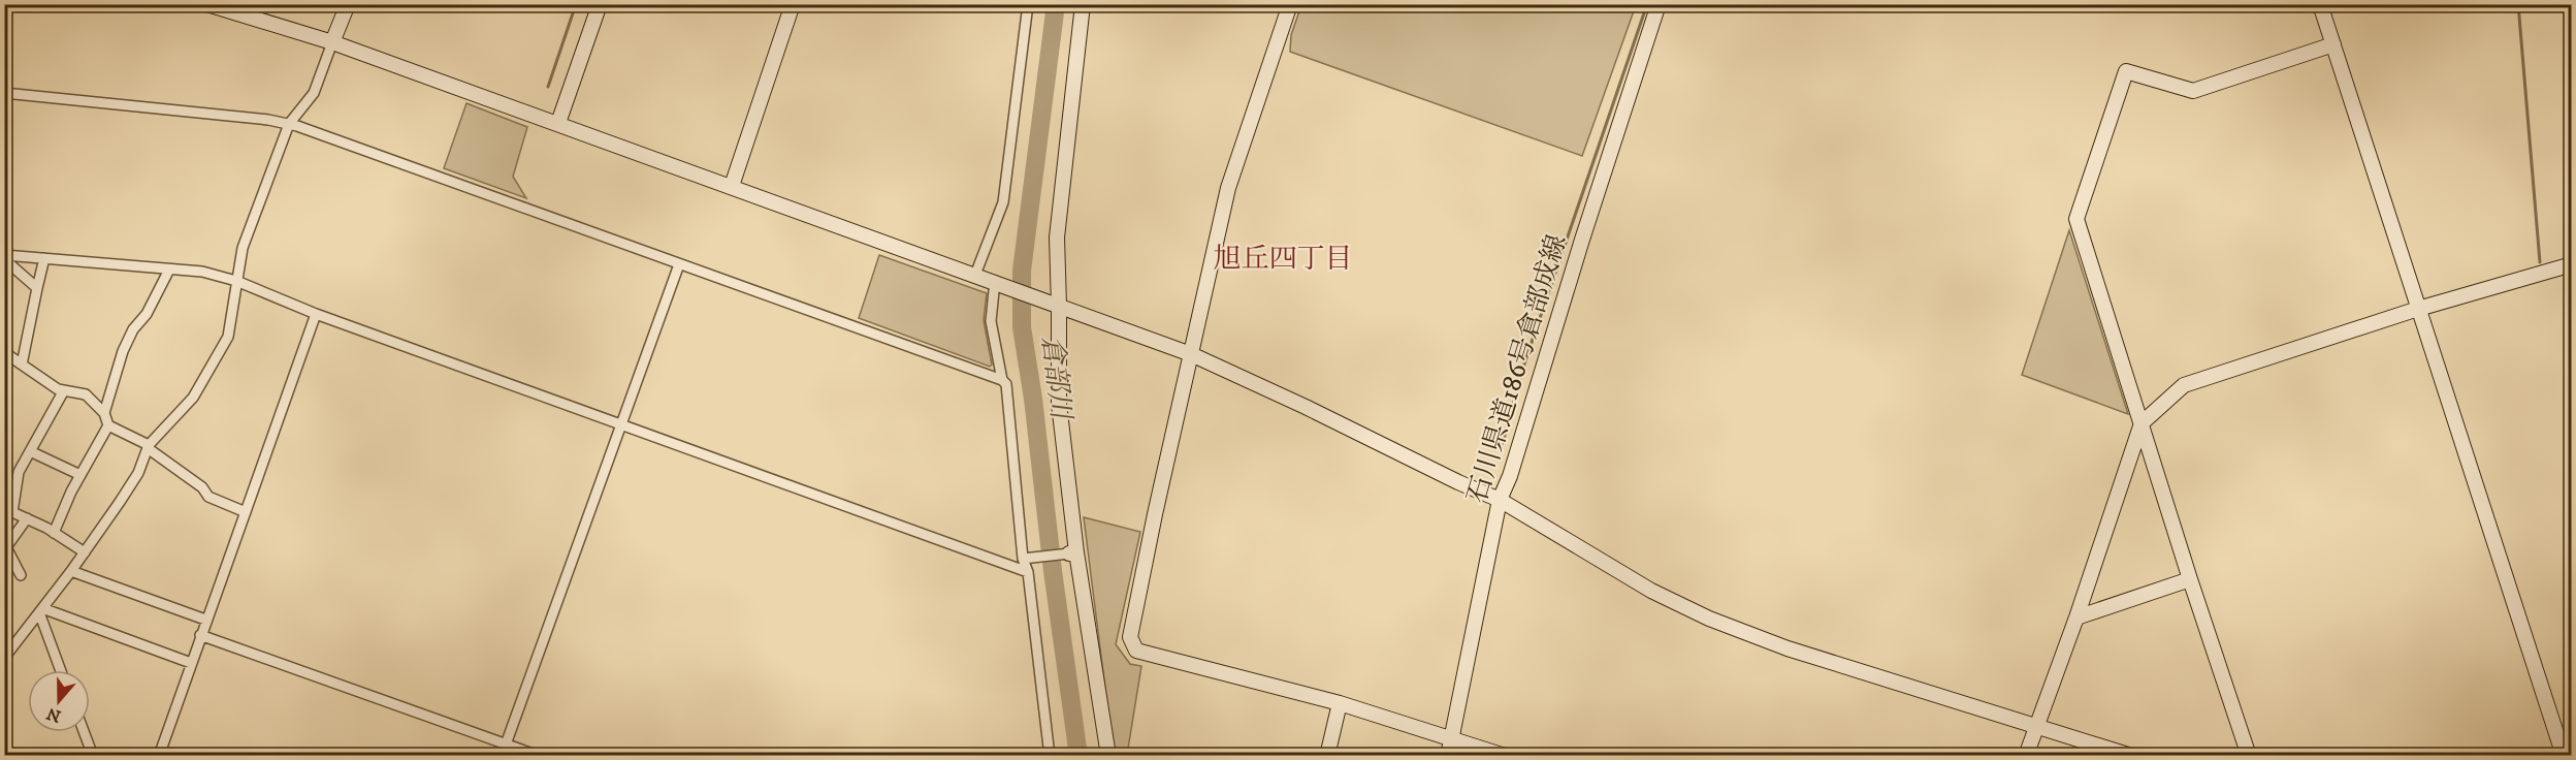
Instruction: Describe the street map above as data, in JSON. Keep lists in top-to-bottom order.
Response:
{
  "streets": {
    "street": ["石川県道186号倉部成線"]
  },
  "districts": ["旭丘四丁目"],
  "water": ["倉部川"],
  "north": "bottom"
}
